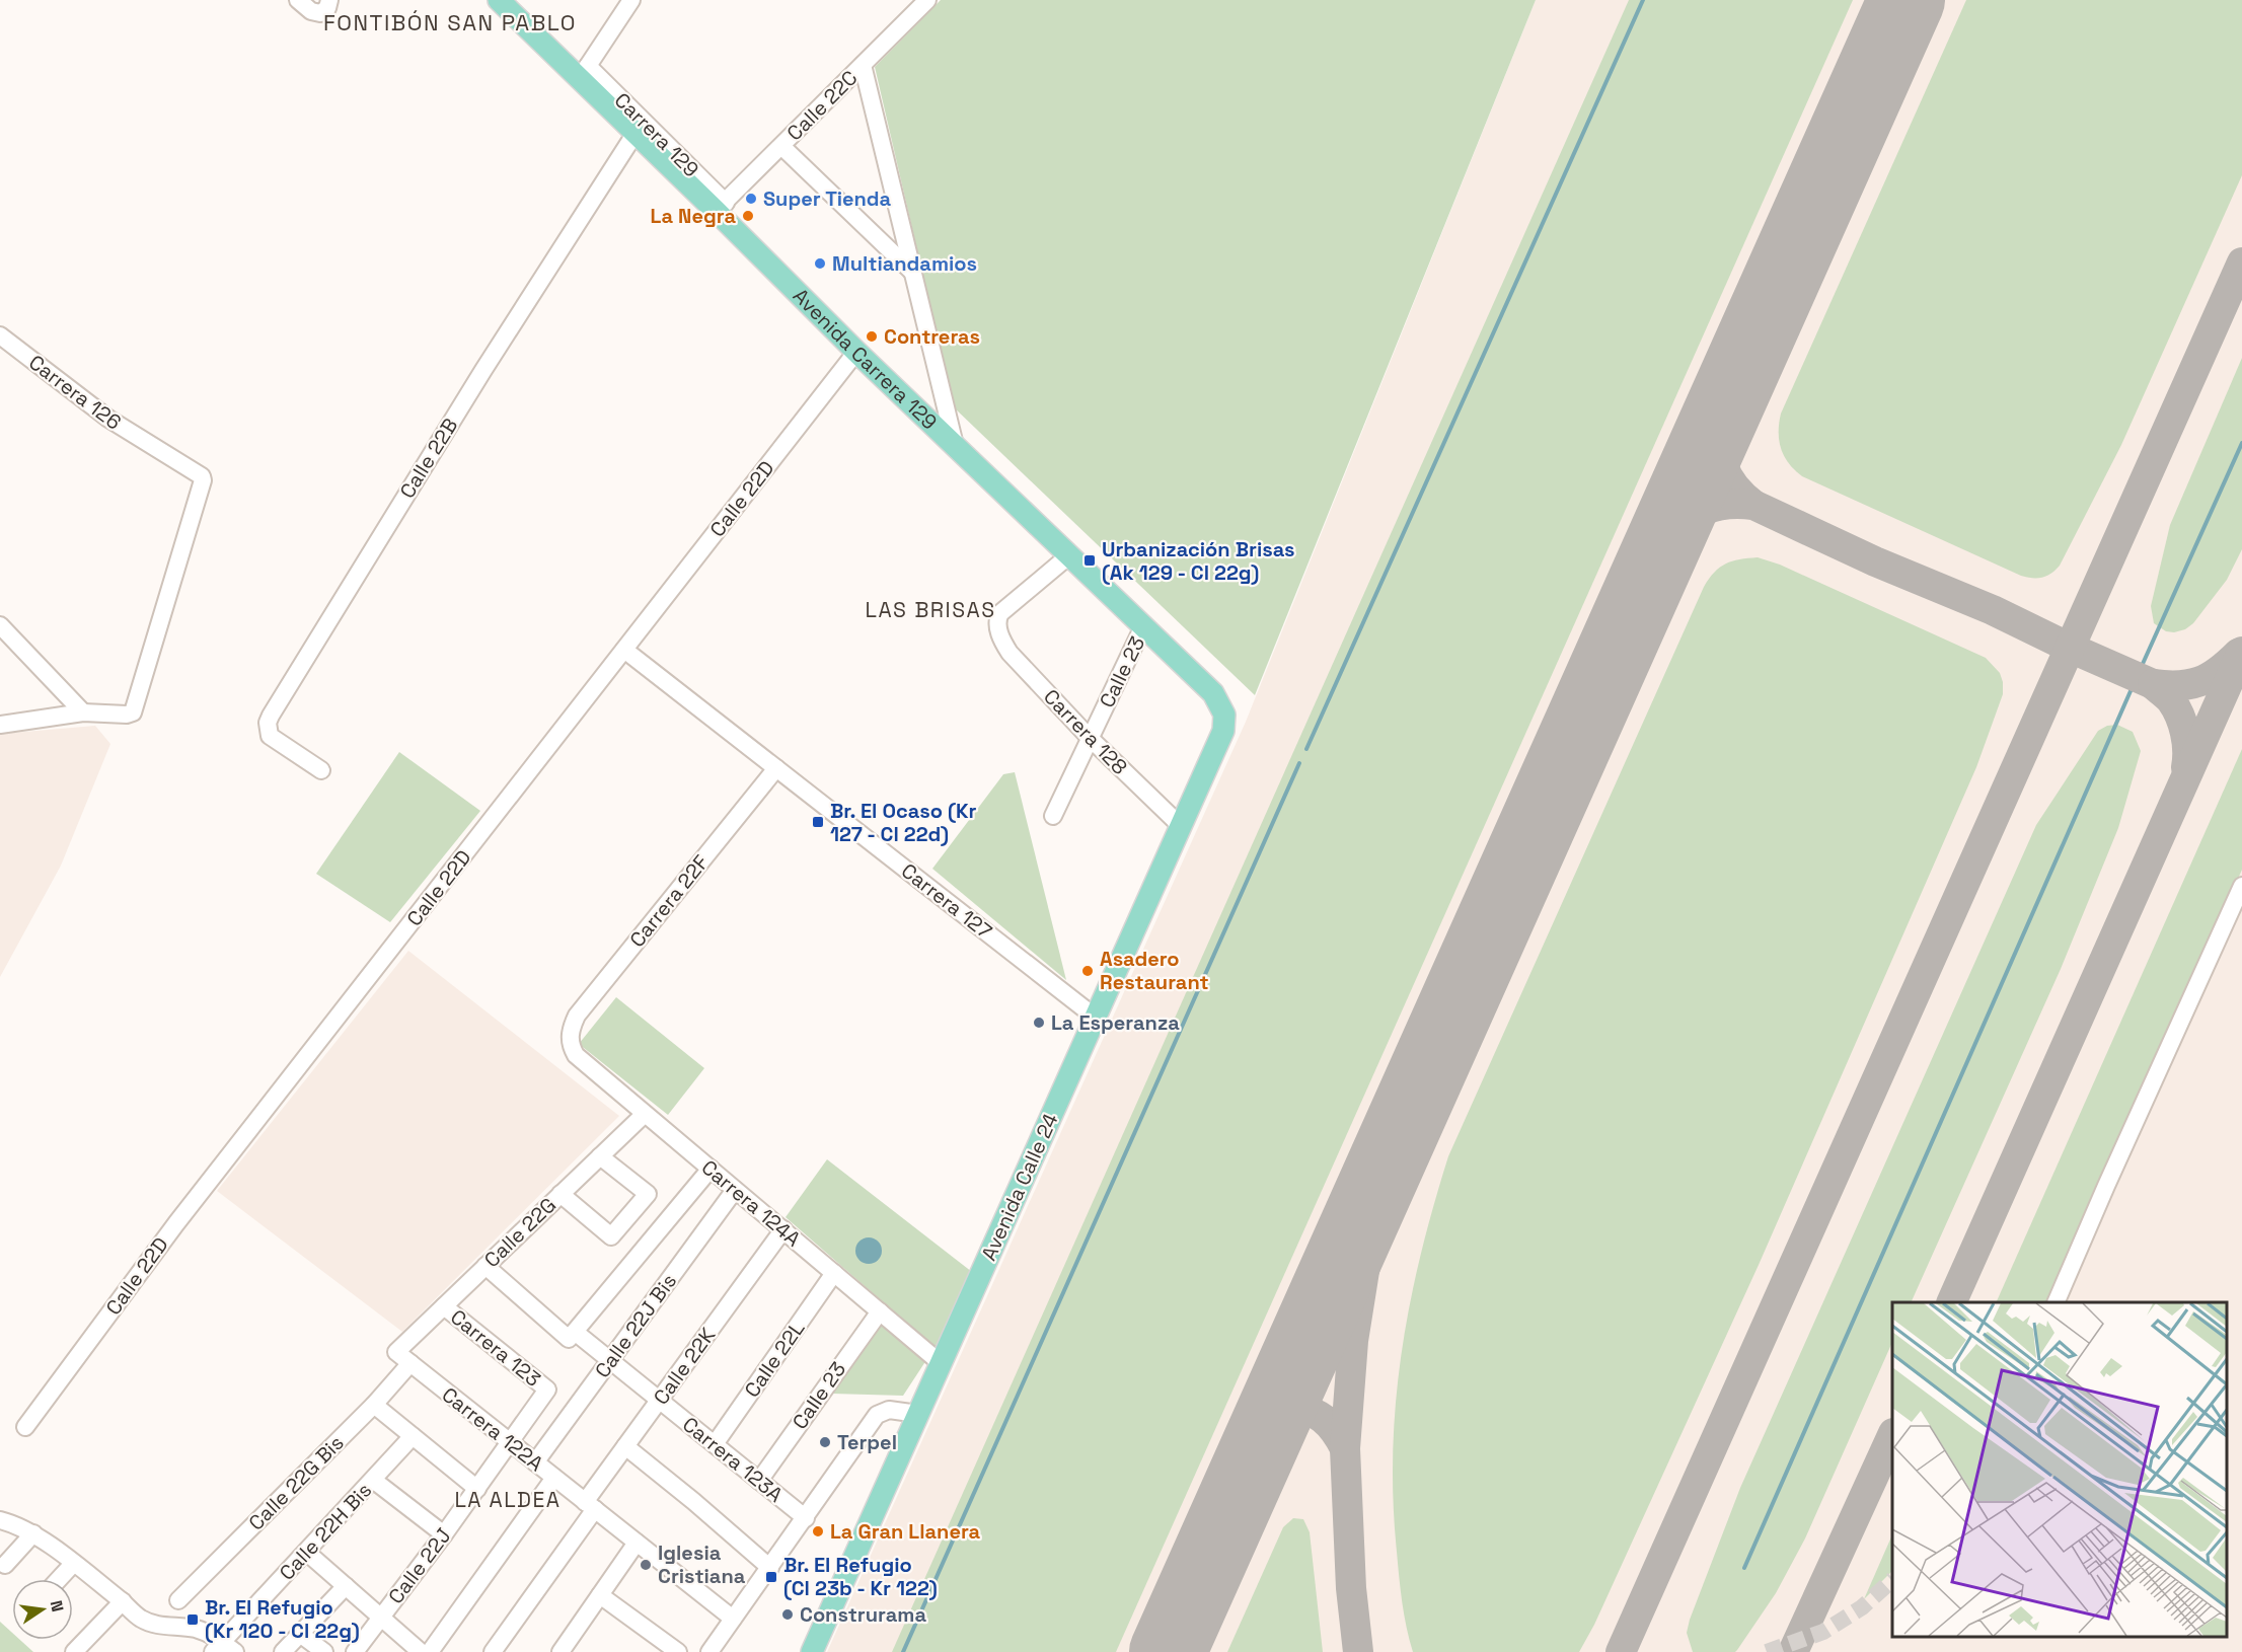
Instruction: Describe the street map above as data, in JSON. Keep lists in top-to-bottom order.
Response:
{
  "streets": {
    "main road": ["Avenida Carrera 129", "Avenida Calle 24"],
    "street": [
      "Calle 22C",
      "Carrera 129",
      "Carrera 126",
      "Calle 22B",
      "Calle 22D",
      "Calle 23",
      "Carrera 128",
      "Carrera 22F",
      "Carrera 127",
      "Carrera 124A",
      "Calle 22G",
      "Calle 22J Bis",
      "Carrera 123",
      "Calle 22L",
      "Calle 22K",
      "Carrera 122A",
      "Carrera 123A",
      "Calle 22G Bis",
      "Calle 22H Bis",
      "Calle 22J"
    ]
  },
  "crossings": [
    ["Calle 22C", "Carrera 129"],
    ["Calle 22C", "Avenida Carrera 129"],
    ["Carrera 129", "Avenida Carrera 129"],
    ["Avenida Carrera 129", "Calle 22B"],
    ["Avenida Carrera 129", "Calle 22D"],
    ["Avenida Carrera 129", "Calle 23"],
    ["Avenida Carrera 129", "Carrera 128"],
    ["Avenida Carrera 129", "Avenida Calle 24"],
    ["Calle 22D", "Carrera 127"],
    ["Calle 23", "Carrera 128"],
    ["Calle 23", "Carrera 124A"],
    ["Calle 23", "Carrera 123A"],
    ["Carrera 128", "Avenida Calle 24"],
    ["Carrera 22F", "Carrera 127"],
    ["Carrera 22F", "Carrera 124A"],
    ["Carrera 127", "Avenida Calle 24"],
    ["Avenida Calle 24", "Carrera 124A"],
    ["Carrera 124A", "Calle 22G"],
    ["Carrera 124A", "Calle 22J Bis"],
    ["Carrera 124A", "Calle 22L"],
    ["Carrera 124A", "Calle 22K"],
    ["Calle 22G", "Carrera 123"],
    ["Calle 22G", "Carrera 122A"],
    ["Calle 22G", "Carrera 123A"],
    ["Calle 22J Bis", "Carrera 122A"],
    ["Calle 22J Bis", "Carrera 123A"],
    ["Carrera 123", "Calle 22J"],
    ["Calle 22L", "Carrera 123A"],
    ["Calle 22K", "Carrera 122A"],
    ["Calle 22K", "Carrera 123A"],
    ["Carrera 122A", "Calle 22G Bis"],
    ["Carrera 122A", "Calle 22J"]
  ],
  "districts": ["FONTIBÓN SAN PABLO", "LAS BRISAS", "LA ALDEA"],
  "places": {
    "other": [
      "Super Tienda",
      "La Negra",
      "Multiandamios",
      "Contreras",
      "Asadero Restaurant",
      "La Esperanza",
      "Terpel",
      "La Gran Llanera",
      "Iglesia Cristiana",
      "Construrama"
    ],
    "transit": [
      "Urbanización Brisas (Ak 129 - Cl 22g)",
      "Br. El Ocaso (Kr 127 - Cl 22d)",
      "Br. El Refugio (Cl 23b - Kr 122)",
      "Br. El Refugio (Kr 120 - Cl 22g)"
    ]
  },
  "north": "right"
}
